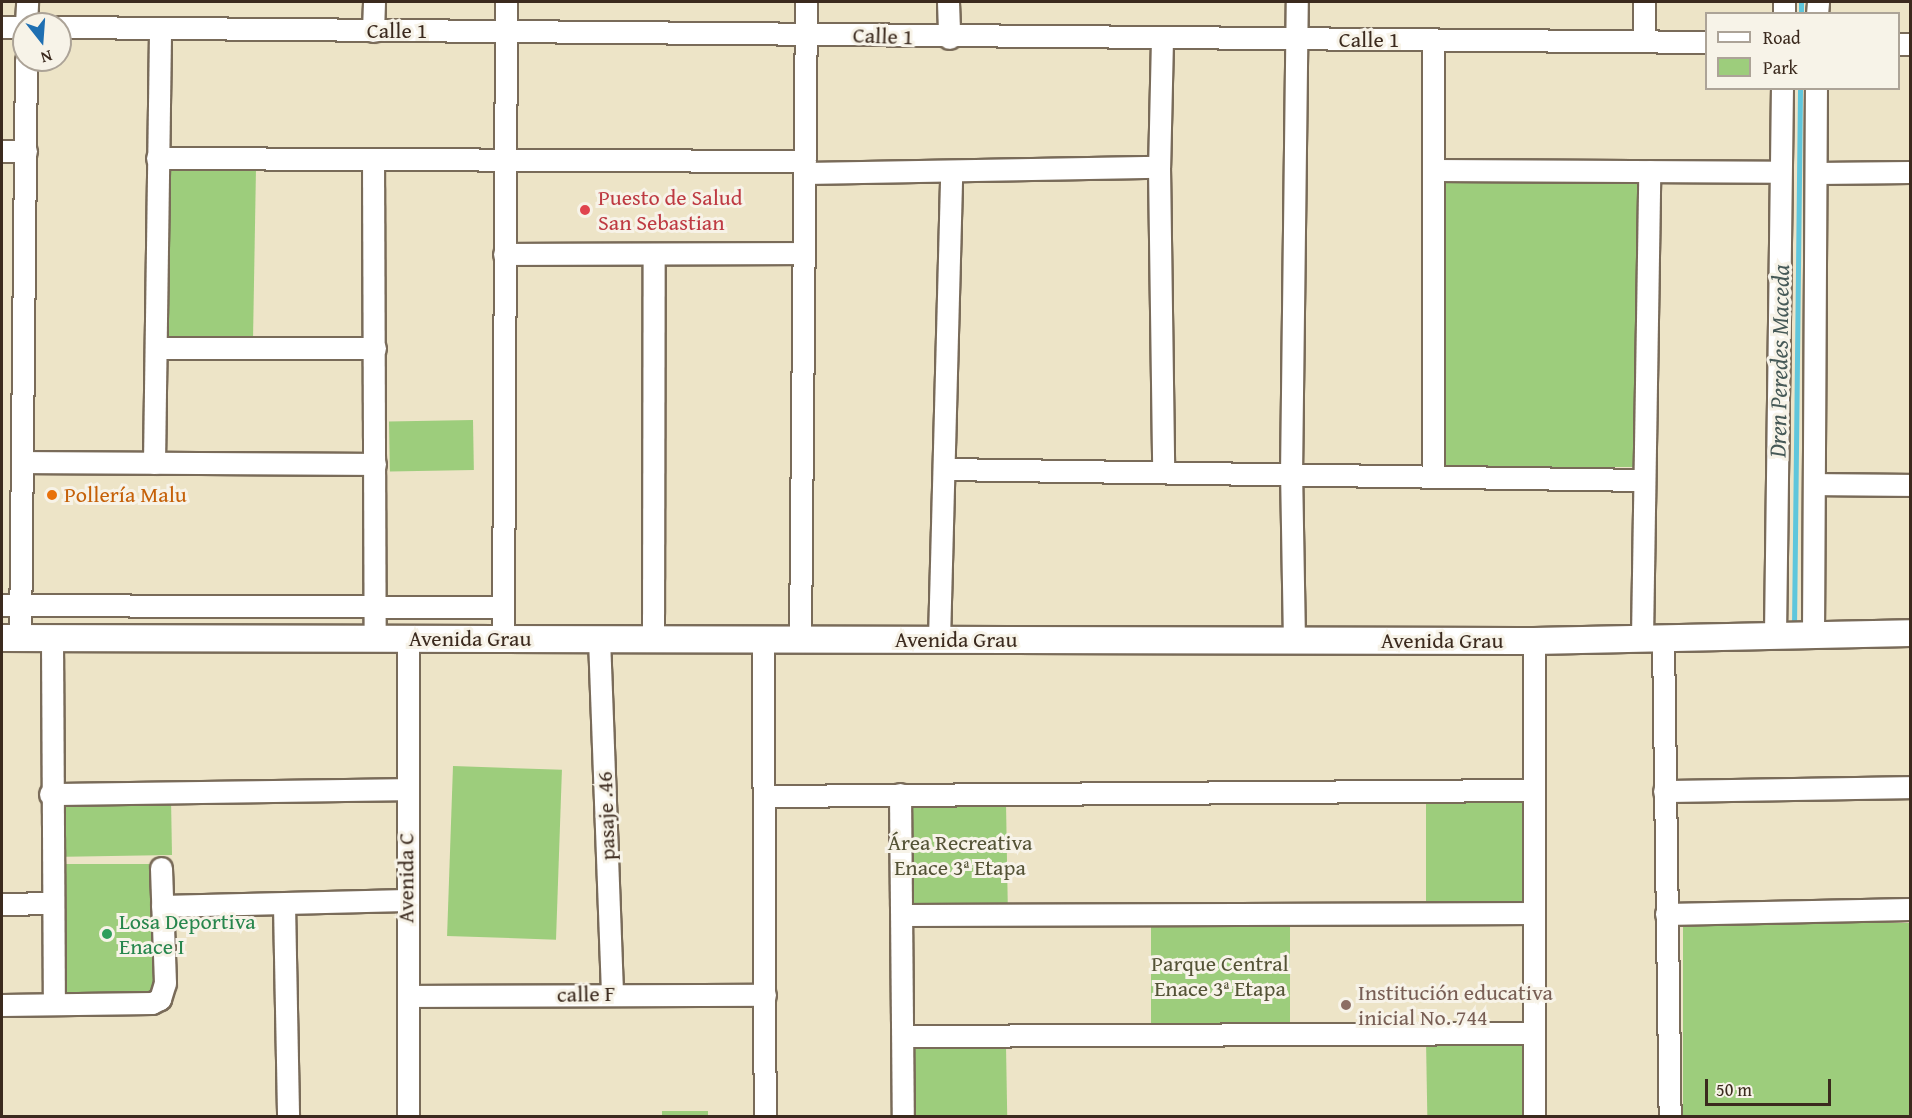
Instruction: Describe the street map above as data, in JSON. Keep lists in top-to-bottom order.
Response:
{
  "streets": {
    "main road": ["Avenida Grau"],
    "street": [
      "Calle 1",
      "pasaje .46",
      "Avenida C",
      "calle F"
    ]
  },
  "crossings": [
    ["Avenida Grau", "pasaje .46"],
    ["Avenida Grau", "Avenida C"],
    ["pasaje .46", "calle F"],
    ["Avenida C", "calle F"]
  ],
  "water": ["Dren Peredes Maceda"],
  "parks": ["Área Recreativa Enace 3ª Etapa", "Parque Central Enace 3ª Etapa"],
  "places": [
    "Puesto de Salud San Sebastian",
    "Pollería Malu",
    "Losa Deportiva Enace I",
    "Institución educativa inicial No. 744"
  ],
  "legend": ["Road", "Park"],
  "scale_bar": "50 m",
  "north": "bottom"
}
